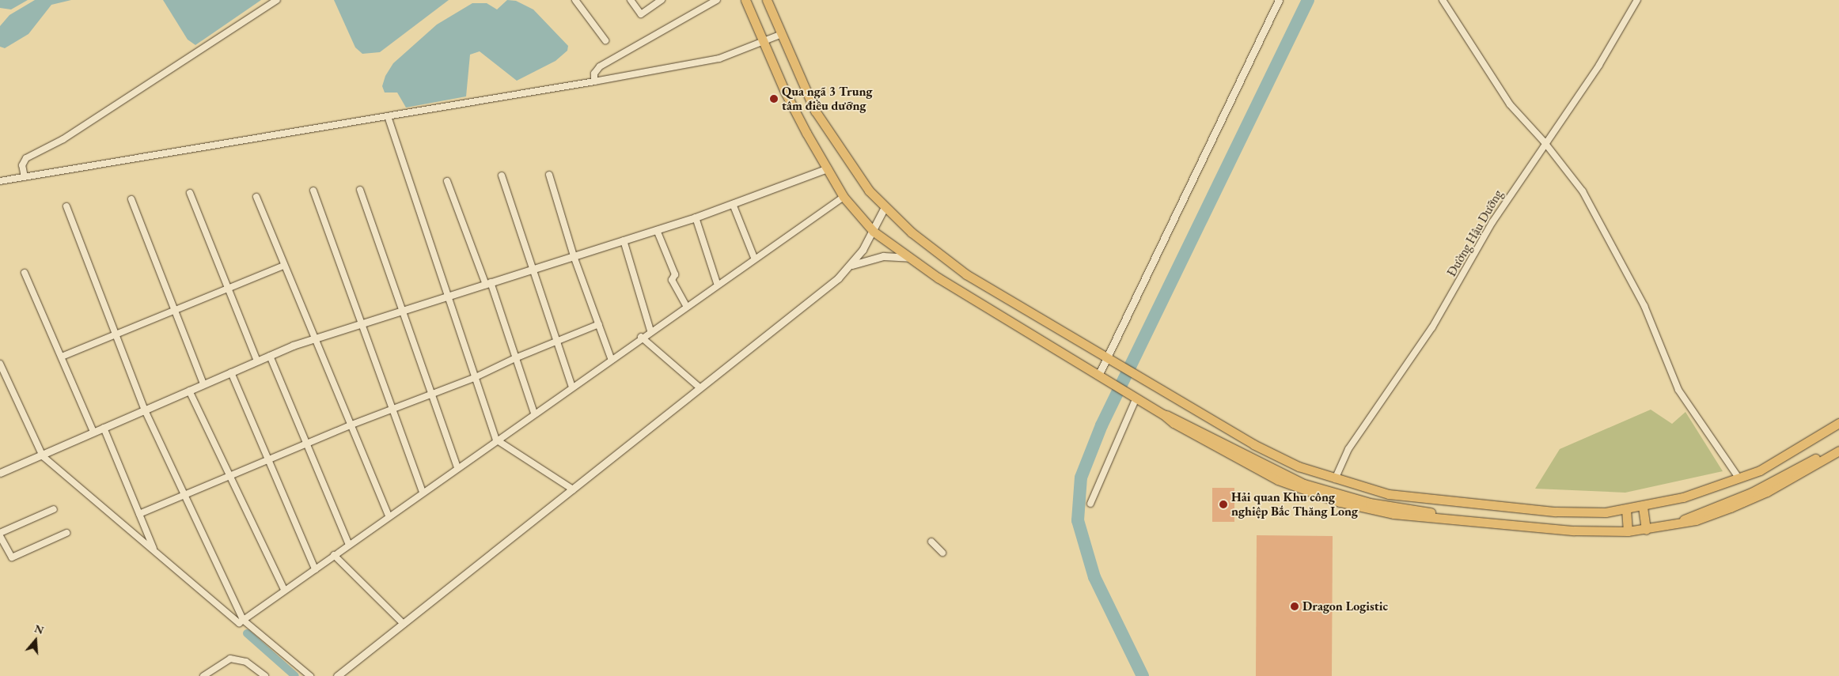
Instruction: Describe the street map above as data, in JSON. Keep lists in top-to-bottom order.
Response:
{
  "streets": {
    "street": ["Đường Hậu Dưỡng"]
  },
  "places": ["Qua ngã 3 Trung tâm điều dưỡng", "Hải quan Khu công nghiệp Bắc Thăng Long", "Dragon Logistic"],
  "north": "top"
}
